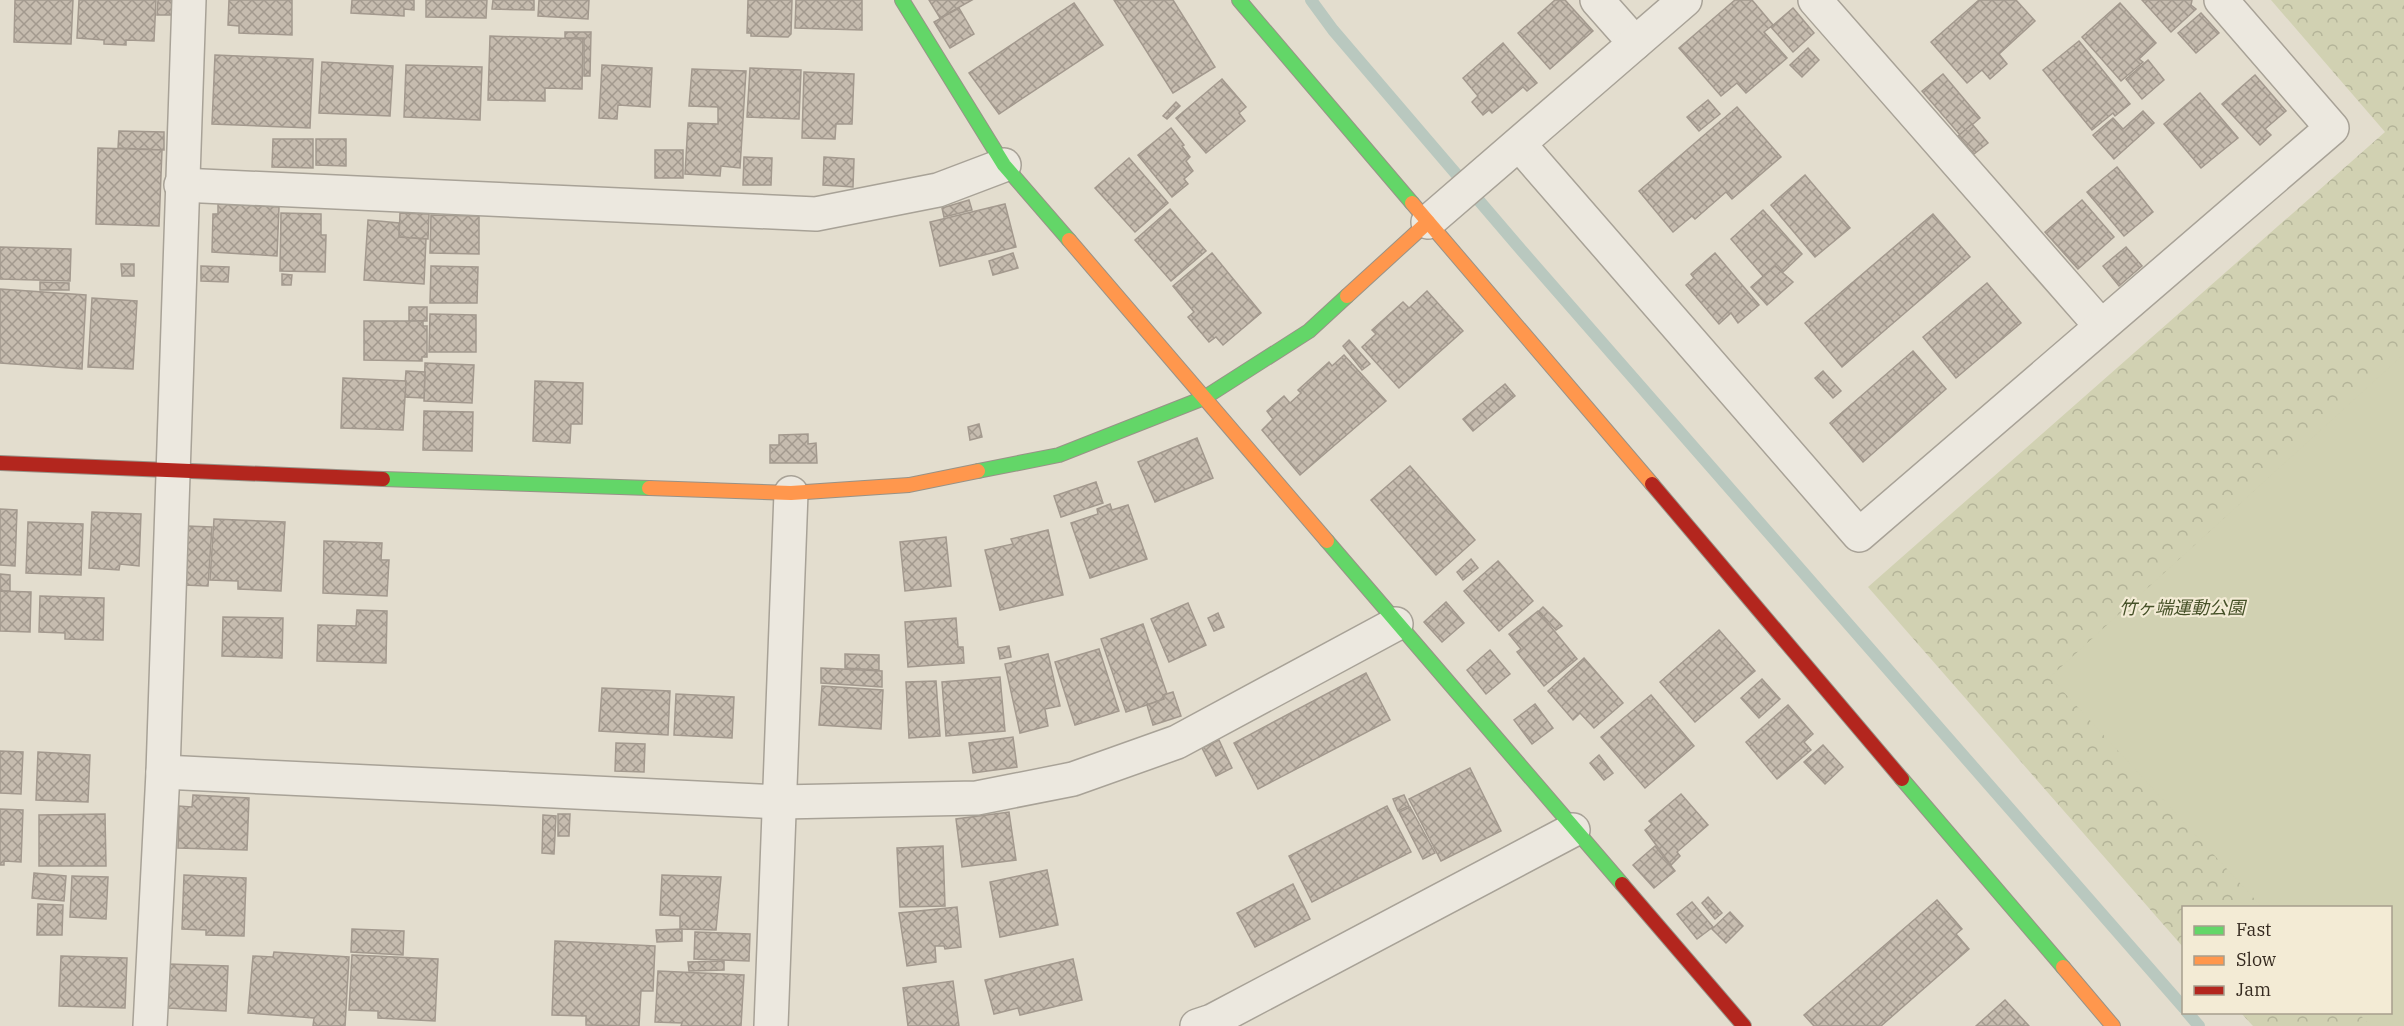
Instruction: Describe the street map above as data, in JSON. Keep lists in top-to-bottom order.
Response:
{
  "parks": ["竹ヶ端運動公園"],
  "legend": ["Fast", "Slow", "Jam"]
}
